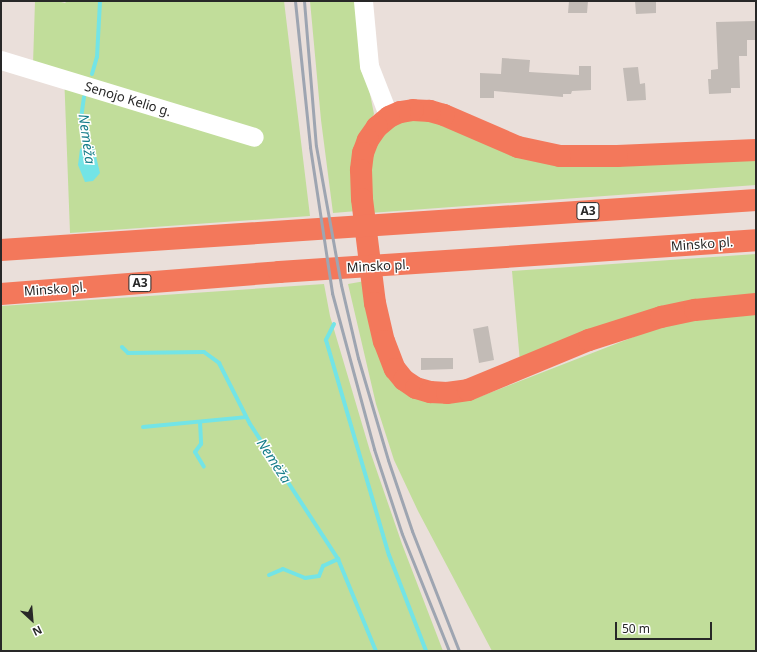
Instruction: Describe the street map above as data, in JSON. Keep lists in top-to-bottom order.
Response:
{
  "streets": {
    "highway": ["A3", "Minsko pl."],
    "street": ["Senojo Kelio g."]
  },
  "water": ["Nemėža"],
  "scale_bar": "50 m",
  "north": "bottom right"
}
